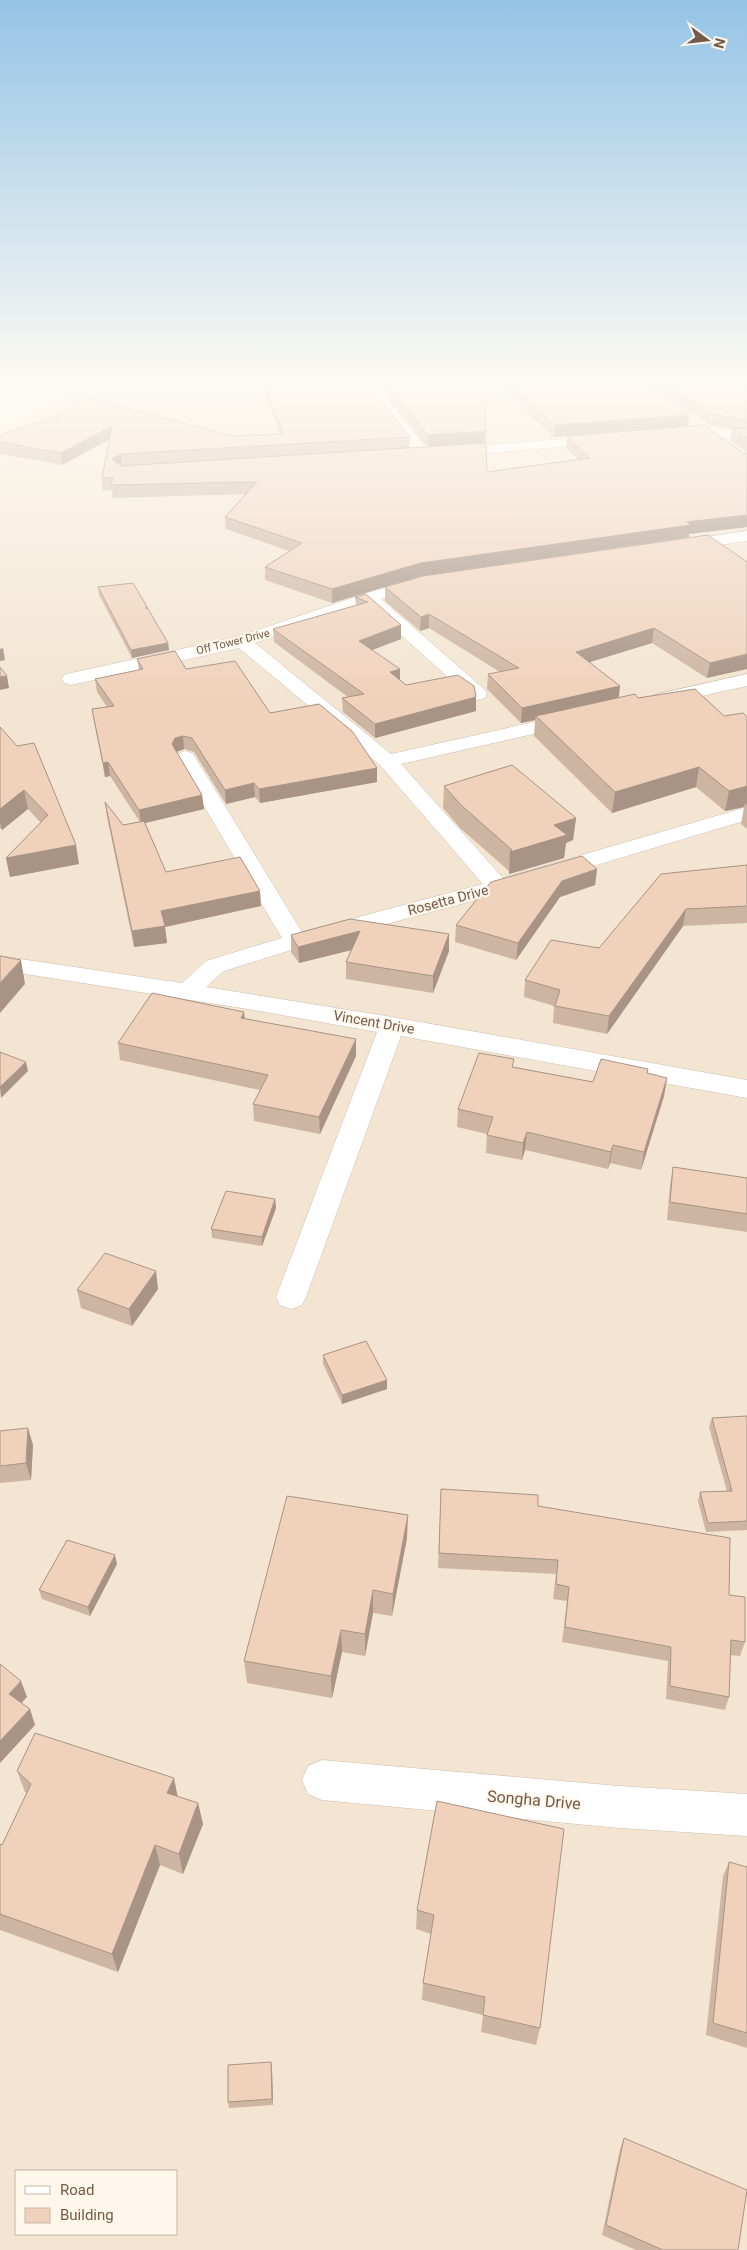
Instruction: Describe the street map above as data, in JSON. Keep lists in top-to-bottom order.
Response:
{
  "streets": {
    "street": [
      "Off Tower Drive",
      "Rosetta Drive",
      "Vincent Drive",
      "Songha Drive"
    ]
  },
  "crossings": [
    ["Rosetta Drive", "Vincent Drive"]
  ],
  "legend": ["Road", "Building"],
  "north": "right"
}
